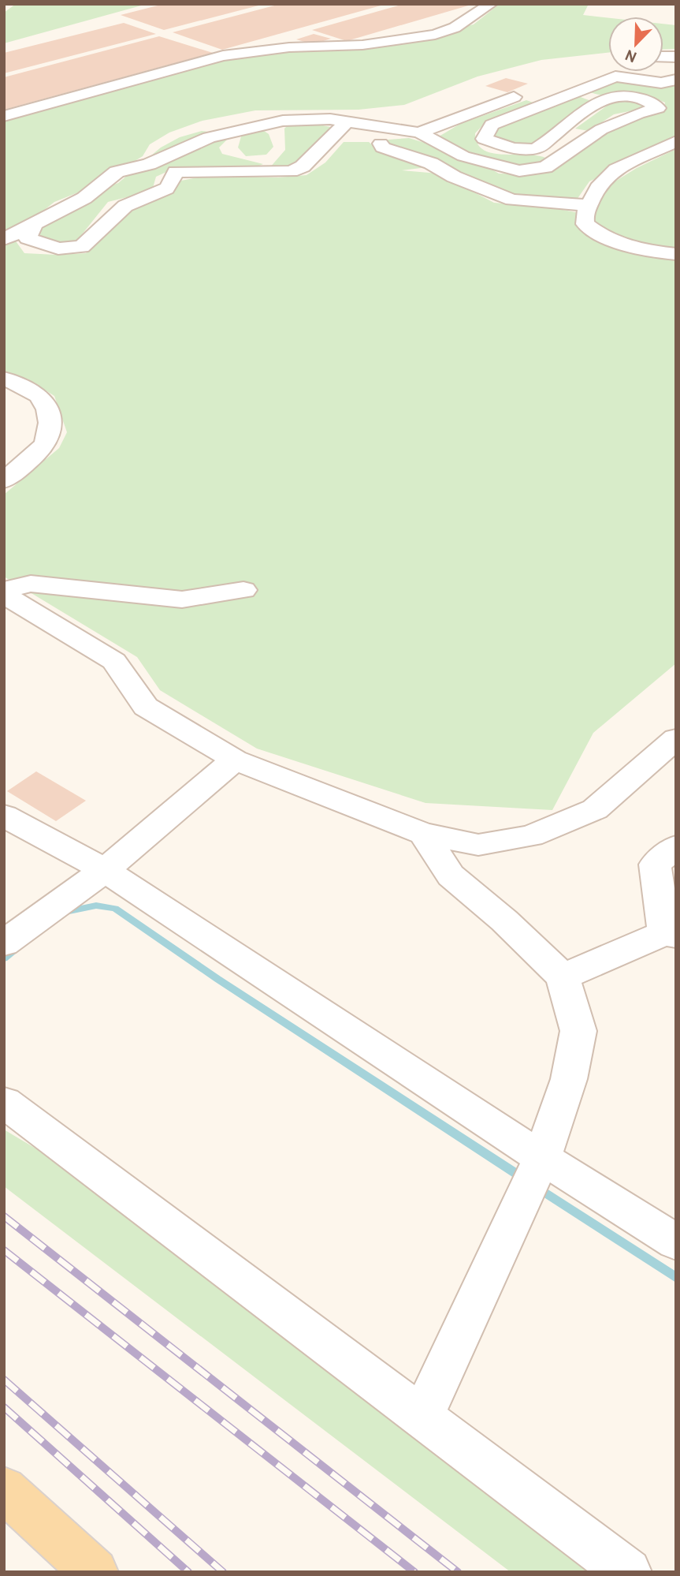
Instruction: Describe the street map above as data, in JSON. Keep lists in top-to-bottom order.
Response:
{
  "north": "bottom left"
}
